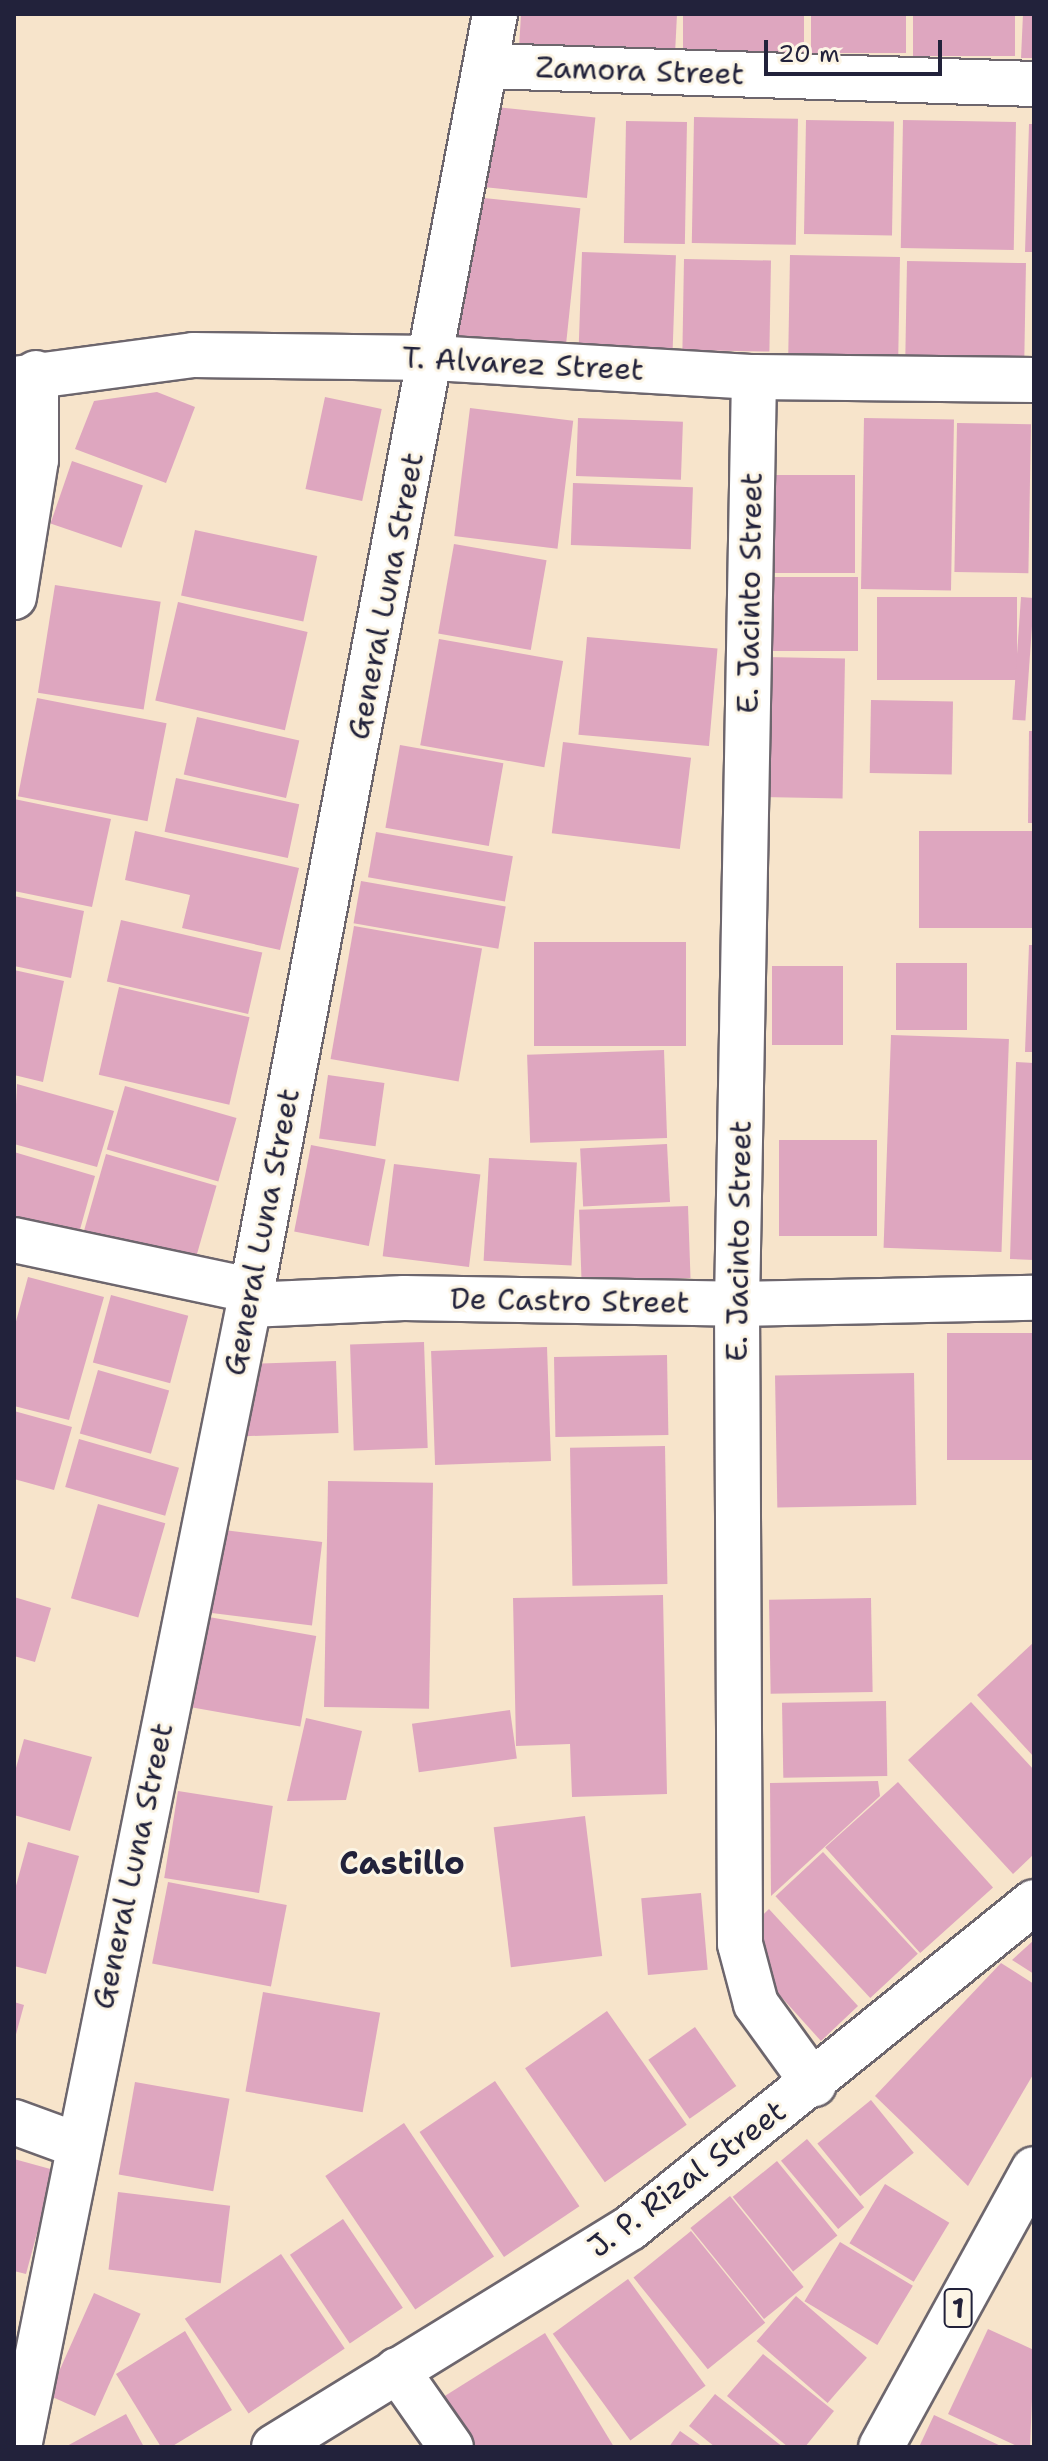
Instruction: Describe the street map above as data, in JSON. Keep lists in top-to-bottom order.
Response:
{
  "streets": {
    "street": [
      "Zamora Street",
      "T. Alvarez Street",
      "E. Jacinto Street",
      "General Luna Street",
      "De Castro Street",
      "J. P. Rizal Street",
      "1"
    ]
  },
  "crossings": [
    ["Zamora Street", "General Luna Street"],
    ["T. Alvarez Street", "E. Jacinto Street"],
    ["T. Alvarez Street", "General Luna Street"],
    ["E. Jacinto Street", "De Castro Street"],
    ["E. Jacinto Street", "J. P. Rizal Street"],
    ["General Luna Street", "De Castro Street"]
  ],
  "districts": ["Castillo"],
  "scale_bar": "20 m"
}
